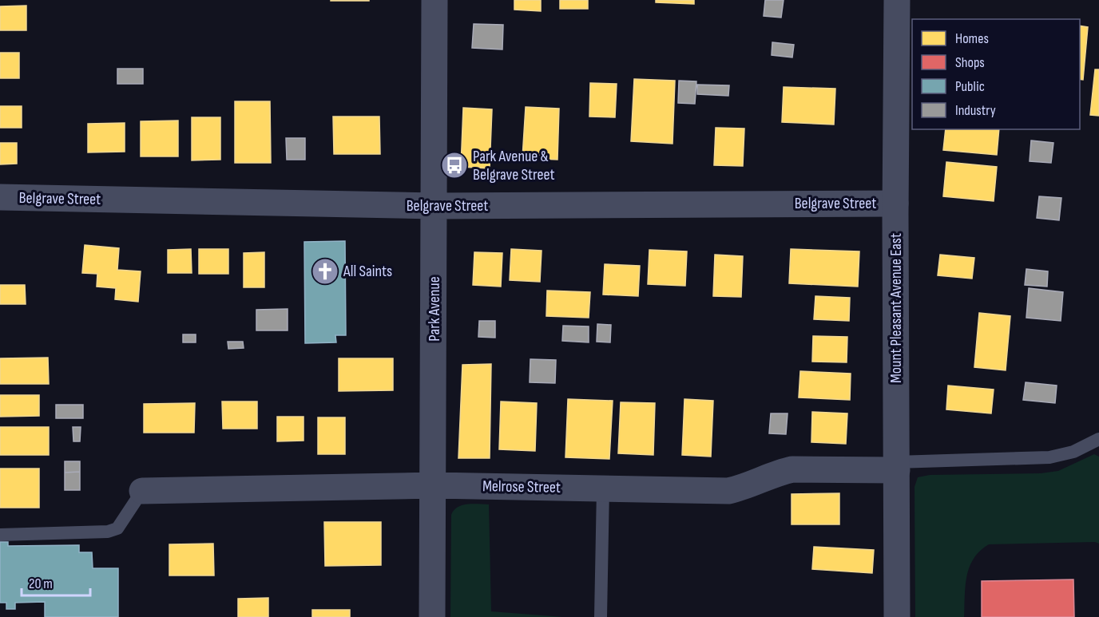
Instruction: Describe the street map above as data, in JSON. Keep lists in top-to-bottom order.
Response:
{
  "streets": {
    "street": [
      "Belgrave Street",
      "Mount Pleasant Avenue East",
      "Park Avenue",
      "Melrose Street"
    ]
  },
  "crossings": [
    ["Belgrave Street", "Mount Pleasant Avenue East"],
    ["Belgrave Street", "Park Avenue"],
    ["Mount Pleasant Avenue East", "Melrose Street"],
    ["Park Avenue", "Melrose Street"]
  ],
  "places": {
    "bus stop": ["Park Avenue & Belgrave Street"],
    "church": ["All Saints"]
  },
  "legend": [
    "Homes",
    "Shops",
    "Public",
    "Industry"
  ],
  "scale_bar": "20 m"
}
